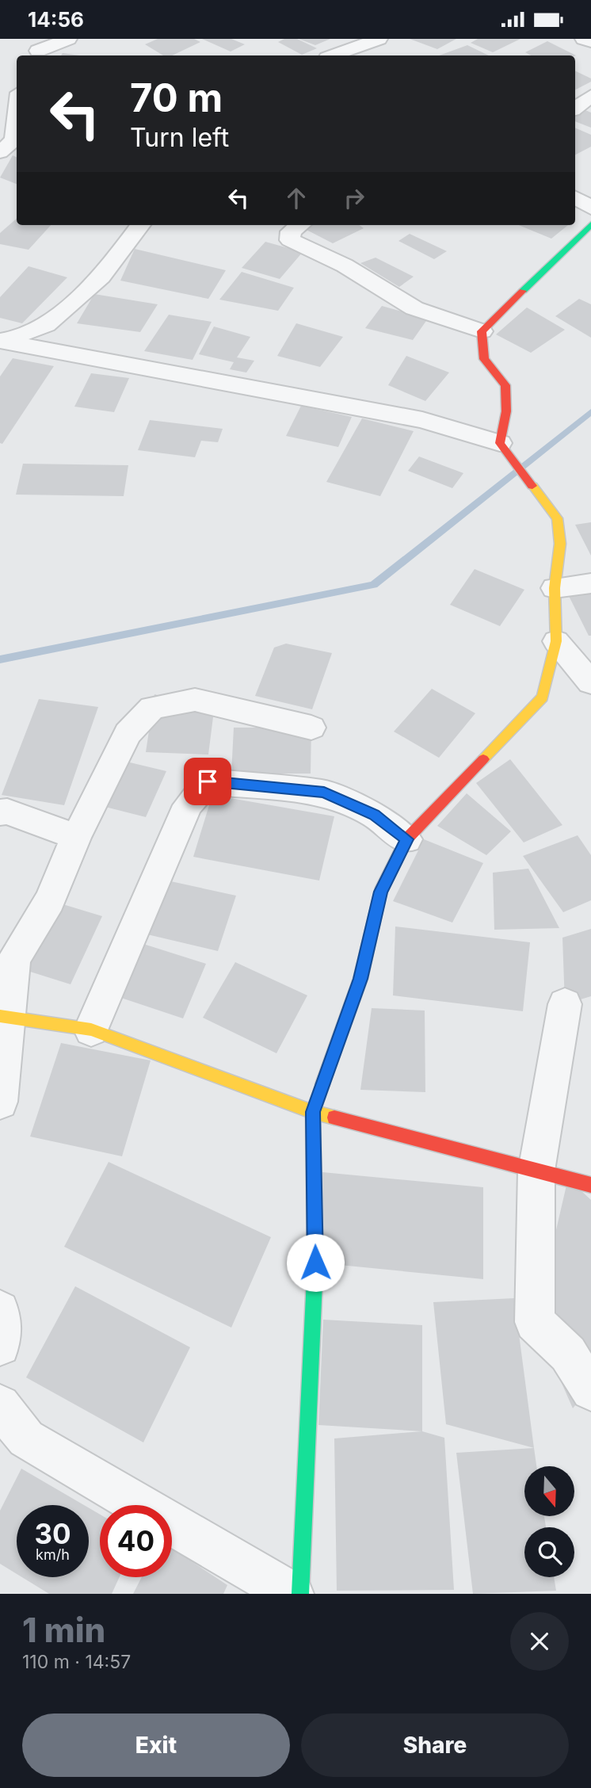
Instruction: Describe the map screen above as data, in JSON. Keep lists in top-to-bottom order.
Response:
{
  "north": "bottom",
  "page": {
    "status": "14:56",
    "turn": ["70 m", "Turn left"],
    "speed": "30 km/h",
    "limit": "40",
    "heading": ["1 min", "110 m · 14:57"],
    "buttons": ["Exit", "Share"]
  }
}
